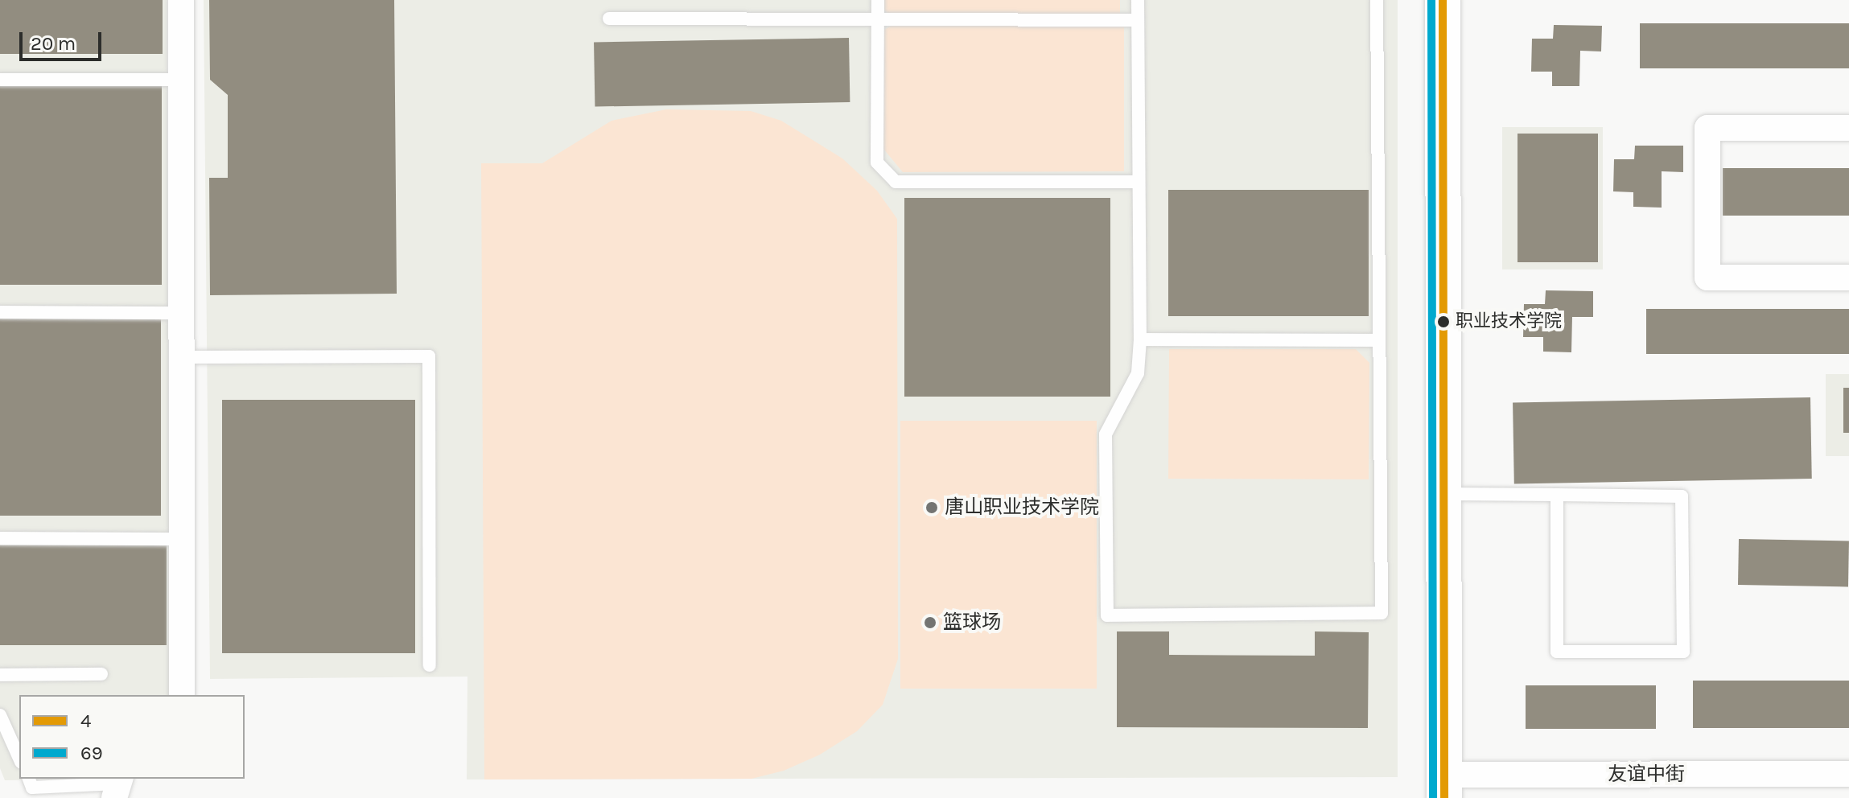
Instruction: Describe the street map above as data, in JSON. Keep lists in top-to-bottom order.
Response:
{
  "streets": {
    "street": ["友谊中街"]
  },
  "places": ["职业技术学院", "唐山职业技术学院", "篮球场"],
  "lines": ["transit line 4", "transit line 69"],
  "legend": ["4", "69"],
  "scale_bar": "20 m"
}
